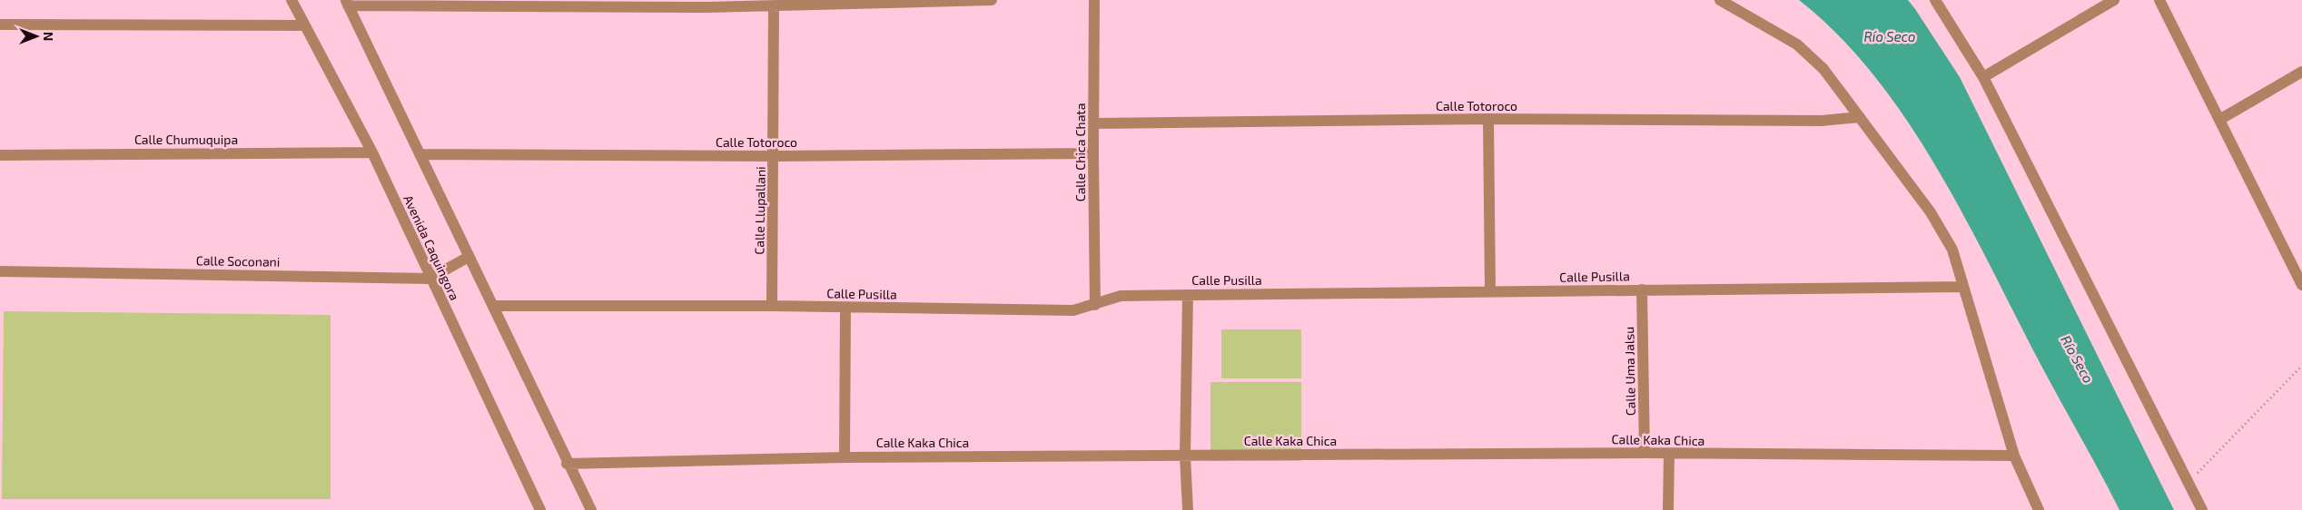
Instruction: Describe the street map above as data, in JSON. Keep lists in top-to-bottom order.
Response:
{
  "streets": {
    "street": [
      "Calle Totoroco",
      "Calle Chumuquipa",
      "Calle Chica Chata",
      "Calle Llupallani",
      "Avenida Caquingora",
      "Calle Soconani",
      "Calle Pusilla",
      "Calle Uma Jalsu",
      "Calle Kaka Chica"
    ]
  },
  "crossings": [
    ["Calle Totoroco", "Calle Chica Chata"],
    ["Calle Totoroco", "Calle Llupallani"],
    ["Calle Chumuquipa", "Avenida Caquingora"],
    ["Calle Chica Chata", "Calle Pusilla"],
    ["Calle Llupallani", "Calle Pusilla"],
    ["Avenida Caquingora", "Calle Soconani"],
    ["Calle Pusilla", "Calle Uma Jalsu"],
    ["Calle Uma Jalsu", "Calle Kaka Chica"]
  ],
  "water": ["Río Seco"],
  "north": "right"
}
